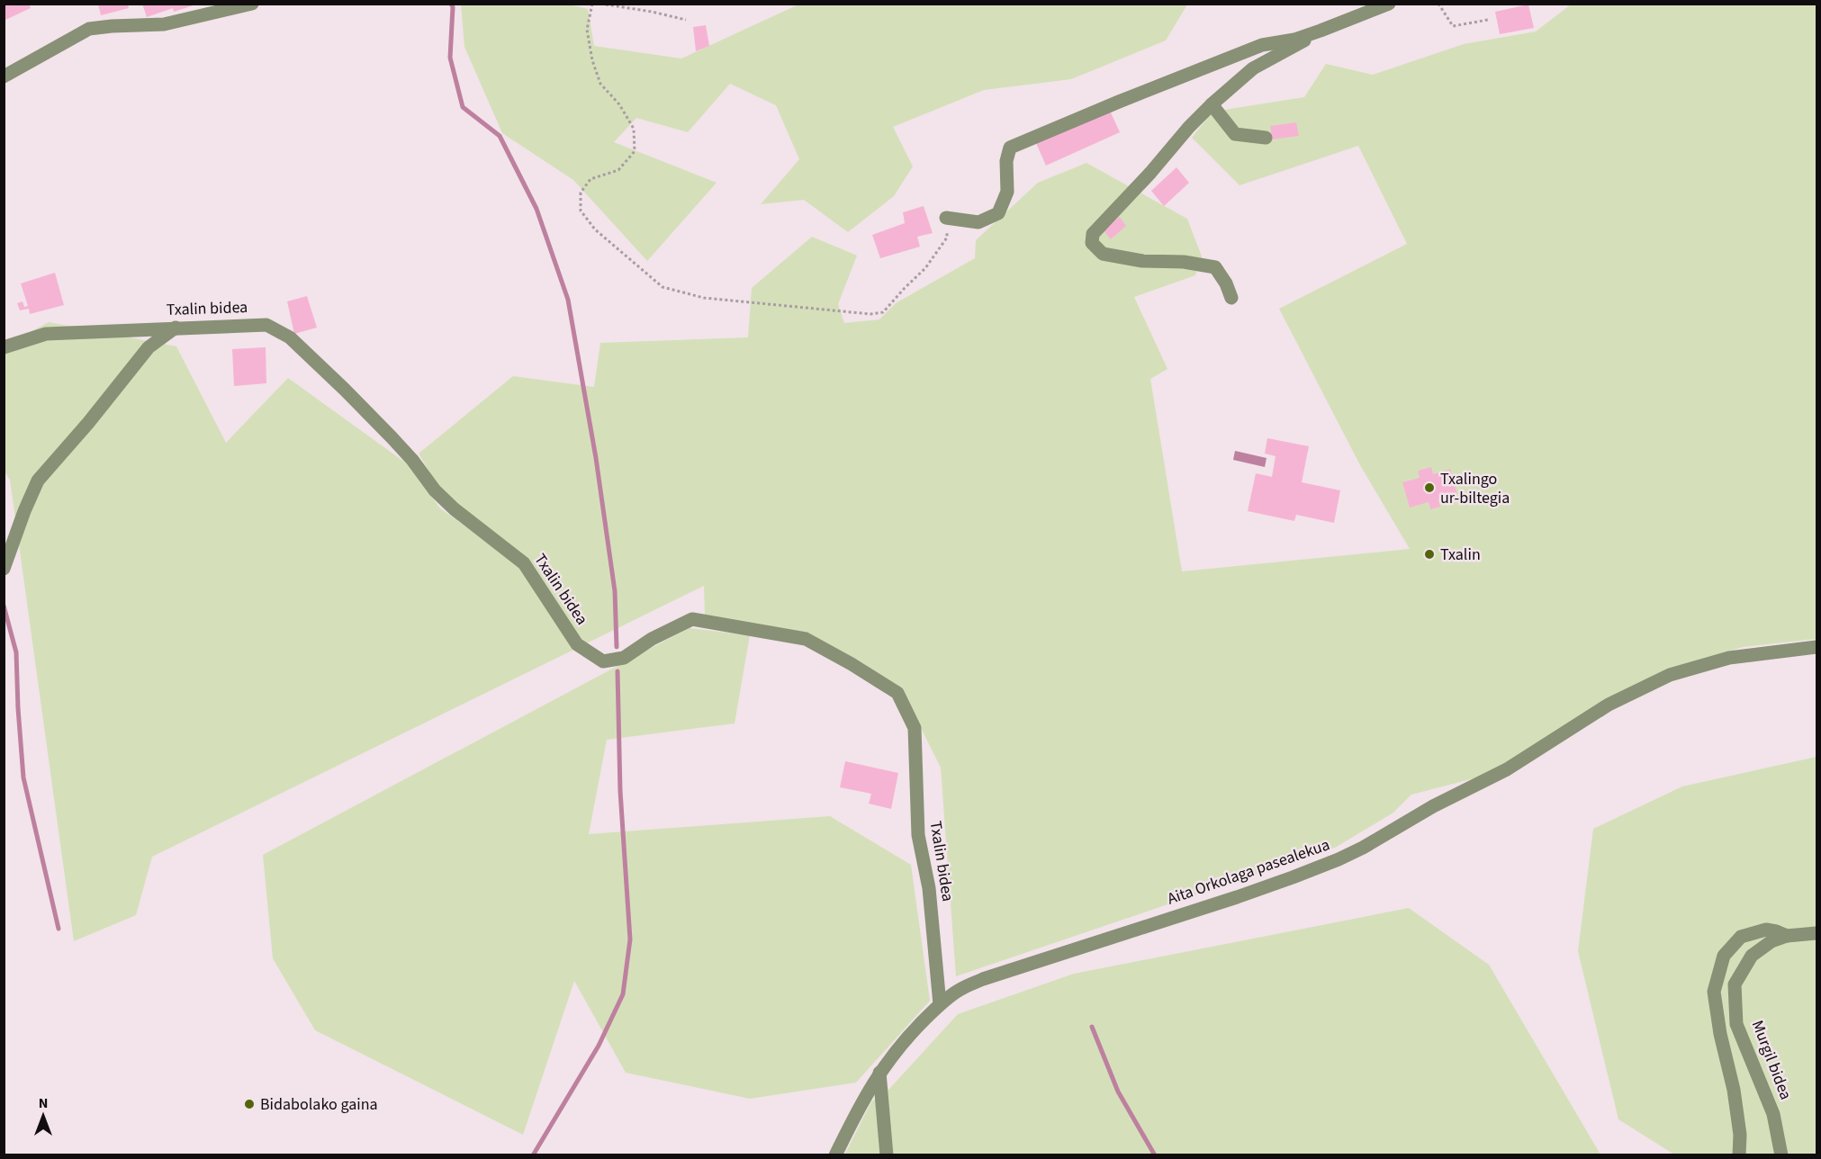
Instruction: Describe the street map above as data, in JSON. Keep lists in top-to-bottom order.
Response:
{
  "streets": {
    "street": ["Txalin bidea", "Aita Orkolaga pasealekua", "Murgil bidea"]
  },
  "crossings": [
    ["Txalin bidea", "Aita Orkolaga pasealekua"]
  ],
  "places": ["Txalingo ur-biltegia", "Txalin", "Bidabolako gaina"],
  "north": "top"
}
